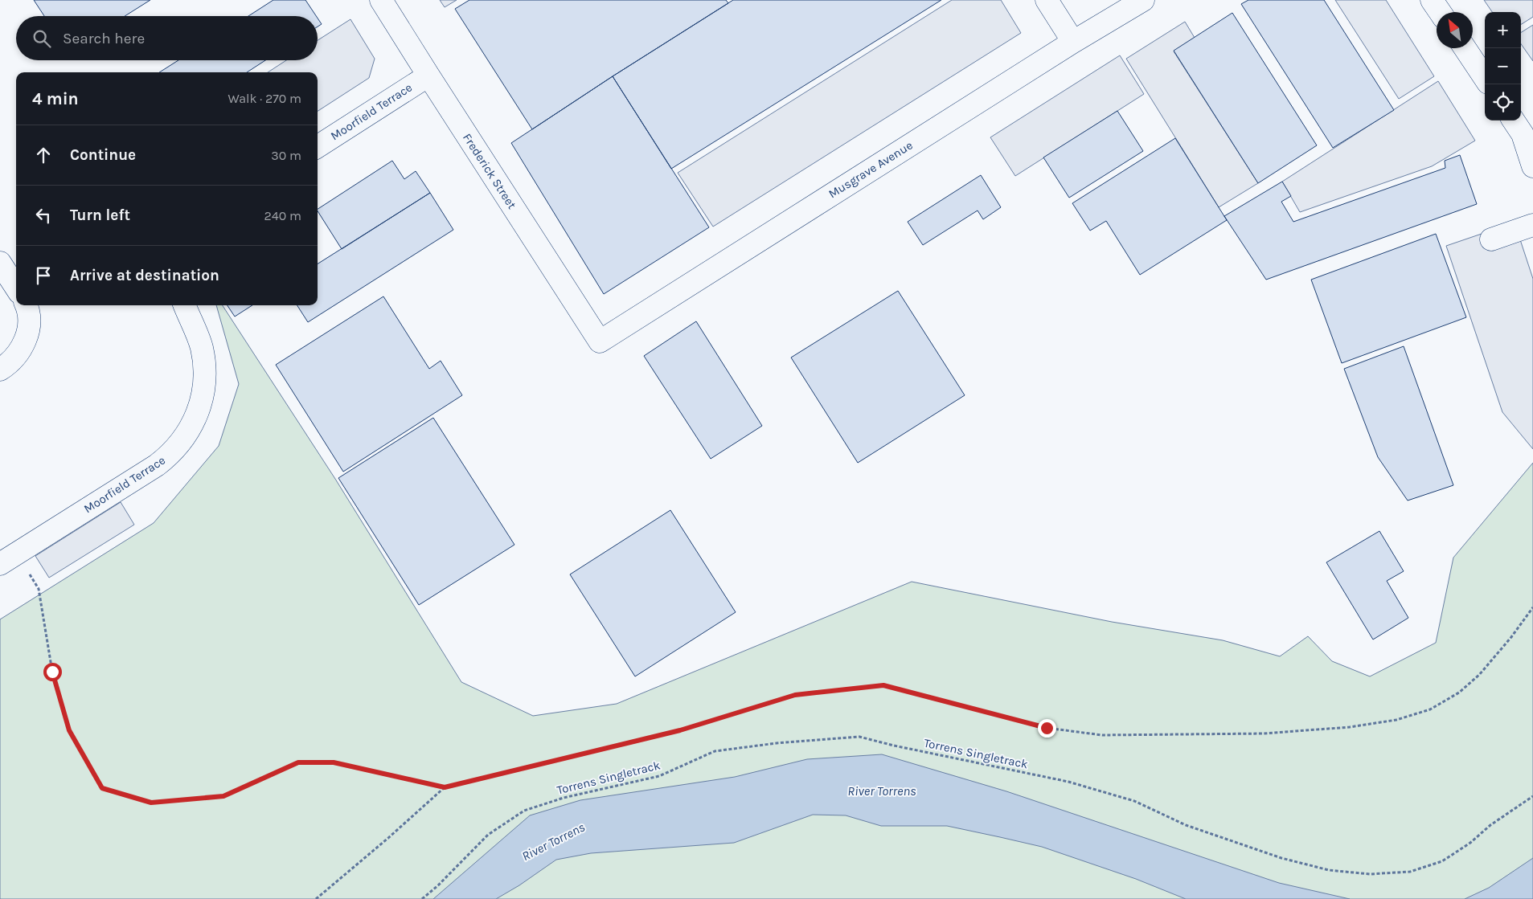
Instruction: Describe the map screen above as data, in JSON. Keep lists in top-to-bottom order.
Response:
{
  "streets": {
    "street": ["Moorfield Terrace", "Musgrave Avenue", "Frederick Street"],
    "path": ["Torrens Singletrack"]
  },
  "crossings": [
    ["Moorfield Terrace", "Frederick Street"],
    ["Musgrave Avenue", "Frederick Street"]
  ],
  "water": ["River Torrens"],
  "north": "top left",
  "page": {
    "map_buttons": ["+", "−"],
    "search": "Search here",
    "heading": ["4 min", "Walk · 270 m"],
    "list": [
      ["Continue", "30 m"],
      ["Turn left", "240 m"],
      "Arrive at destination"
    ]
  }
}
